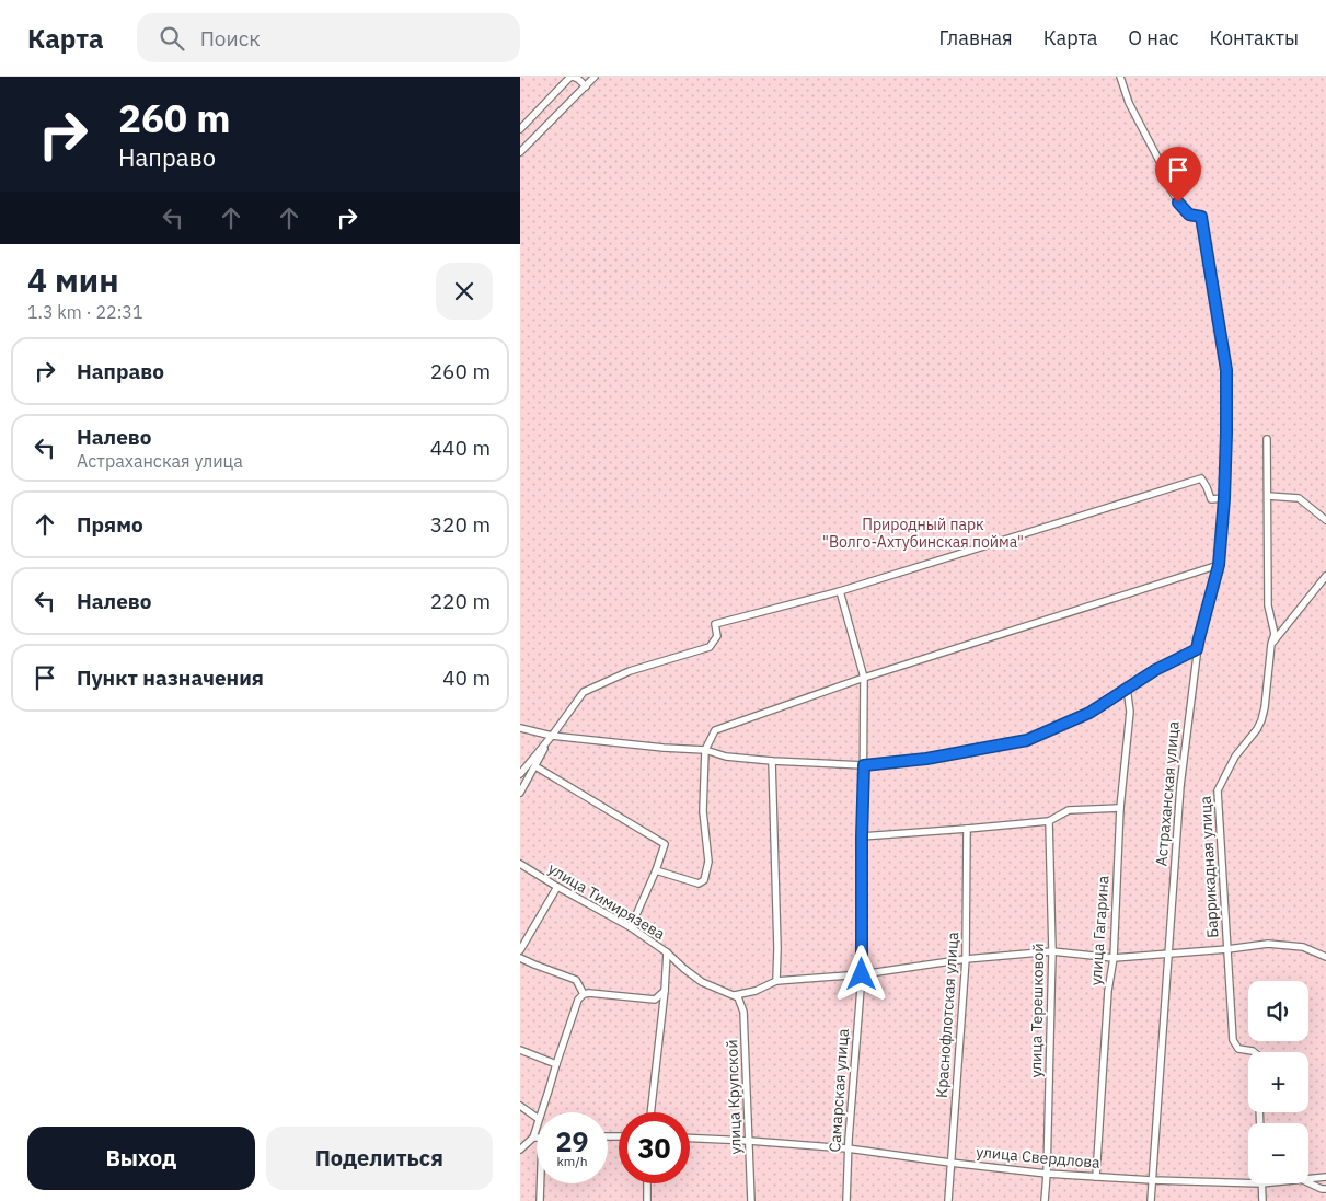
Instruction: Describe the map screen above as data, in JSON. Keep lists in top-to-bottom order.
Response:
{
  "streets": {
    "street": [
      "Астраханская улица",
      "Баррикадная улица",
      "улица Тимирязева",
      "улица Гагарина",
      "улица Терешковой",
      "Краснофлотская улица",
      "Самарская улица",
      "улица Крупской",
      "улица Свердлова"
    ]
  },
  "crossings": [
    ["Астраханская улица", "улица Свердлова"],
    ["улица Тимирязева", "улица Крупской"],
    ["улица Гагарина", "улица Свердлова"],
    ["улица Терешковой", "улица Свердлова"],
    ["Краснофлотская улица", "улица Свердлова"],
    ["Самарская улица", "улица Свердлова"],
    ["улица Крупской", "улица Свердлова"]
  ],
  "parks": ["Природный парк \"Волго-Ахтубинская пойма\""],
  "page": {
    "header": "Карта",
    "search": "Поиск",
    "nav": [
      "Главная",
      "Карта",
      "О нас",
      "Контакты"
    ],
    "turn": ["260 m", "Направо"],
    "heading": ["4 мин", "1.3 km · 22:31"],
    "list": [
      {
        "name": "Направо",
        "value": "260 m"
      },
      {
        "name": "Налево",
        "note": "Астраханская улица",
        "value": "440 m"
      },
      {
        "name": "Прямо",
        "value": "320 m"
      },
      {
        "name": "Налево",
        "value": "220 m"
      },
      {
        "name": "Пункт назначения",
        "value": "40 m"
      }
    ],
    "map_buttons": ["+", "−"],
    "speed": "29 km/h",
    "limit": "30",
    "buttons": ["Выход", "Поделиться"]
  }
}
